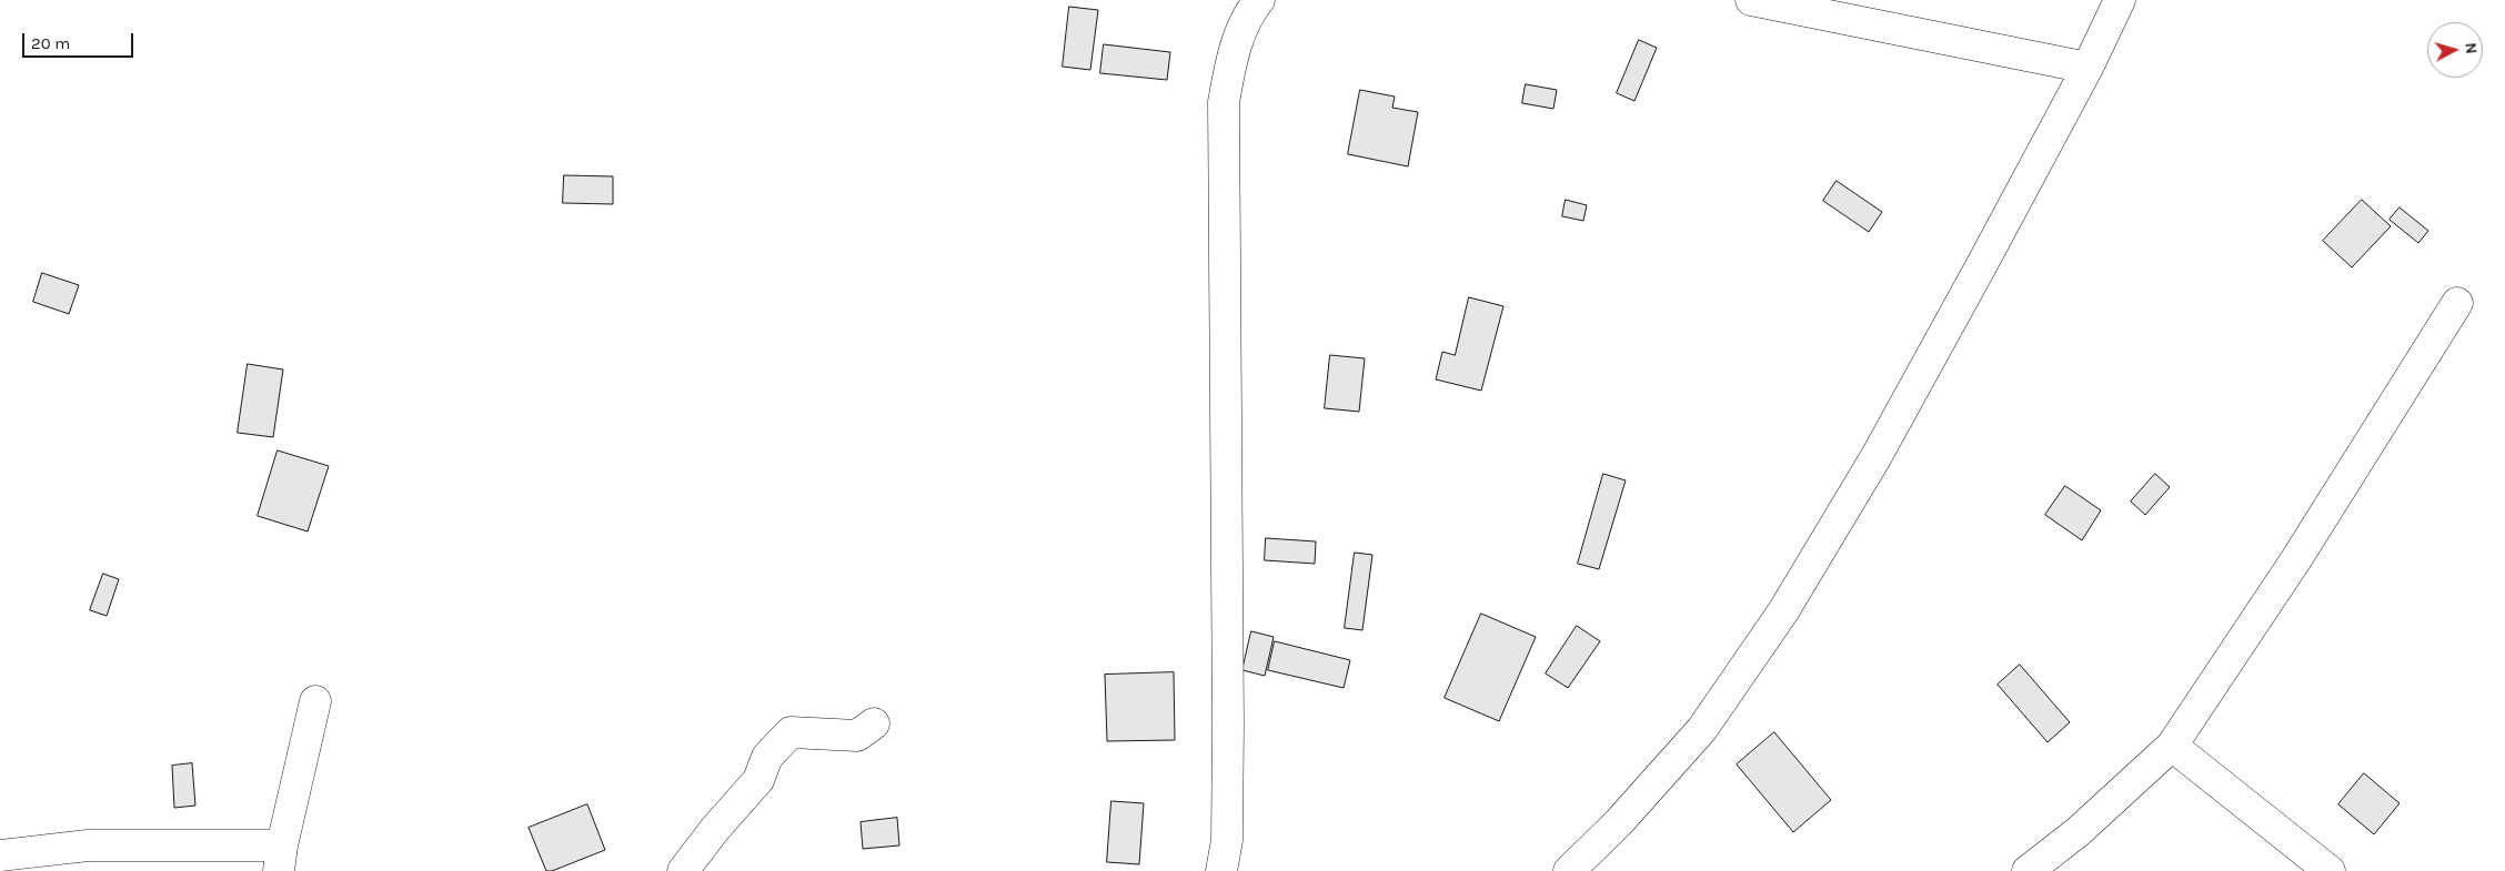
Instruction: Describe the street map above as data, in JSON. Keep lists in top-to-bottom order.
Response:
{
  "scale_bar": "20 m",
  "north": "right"
}
